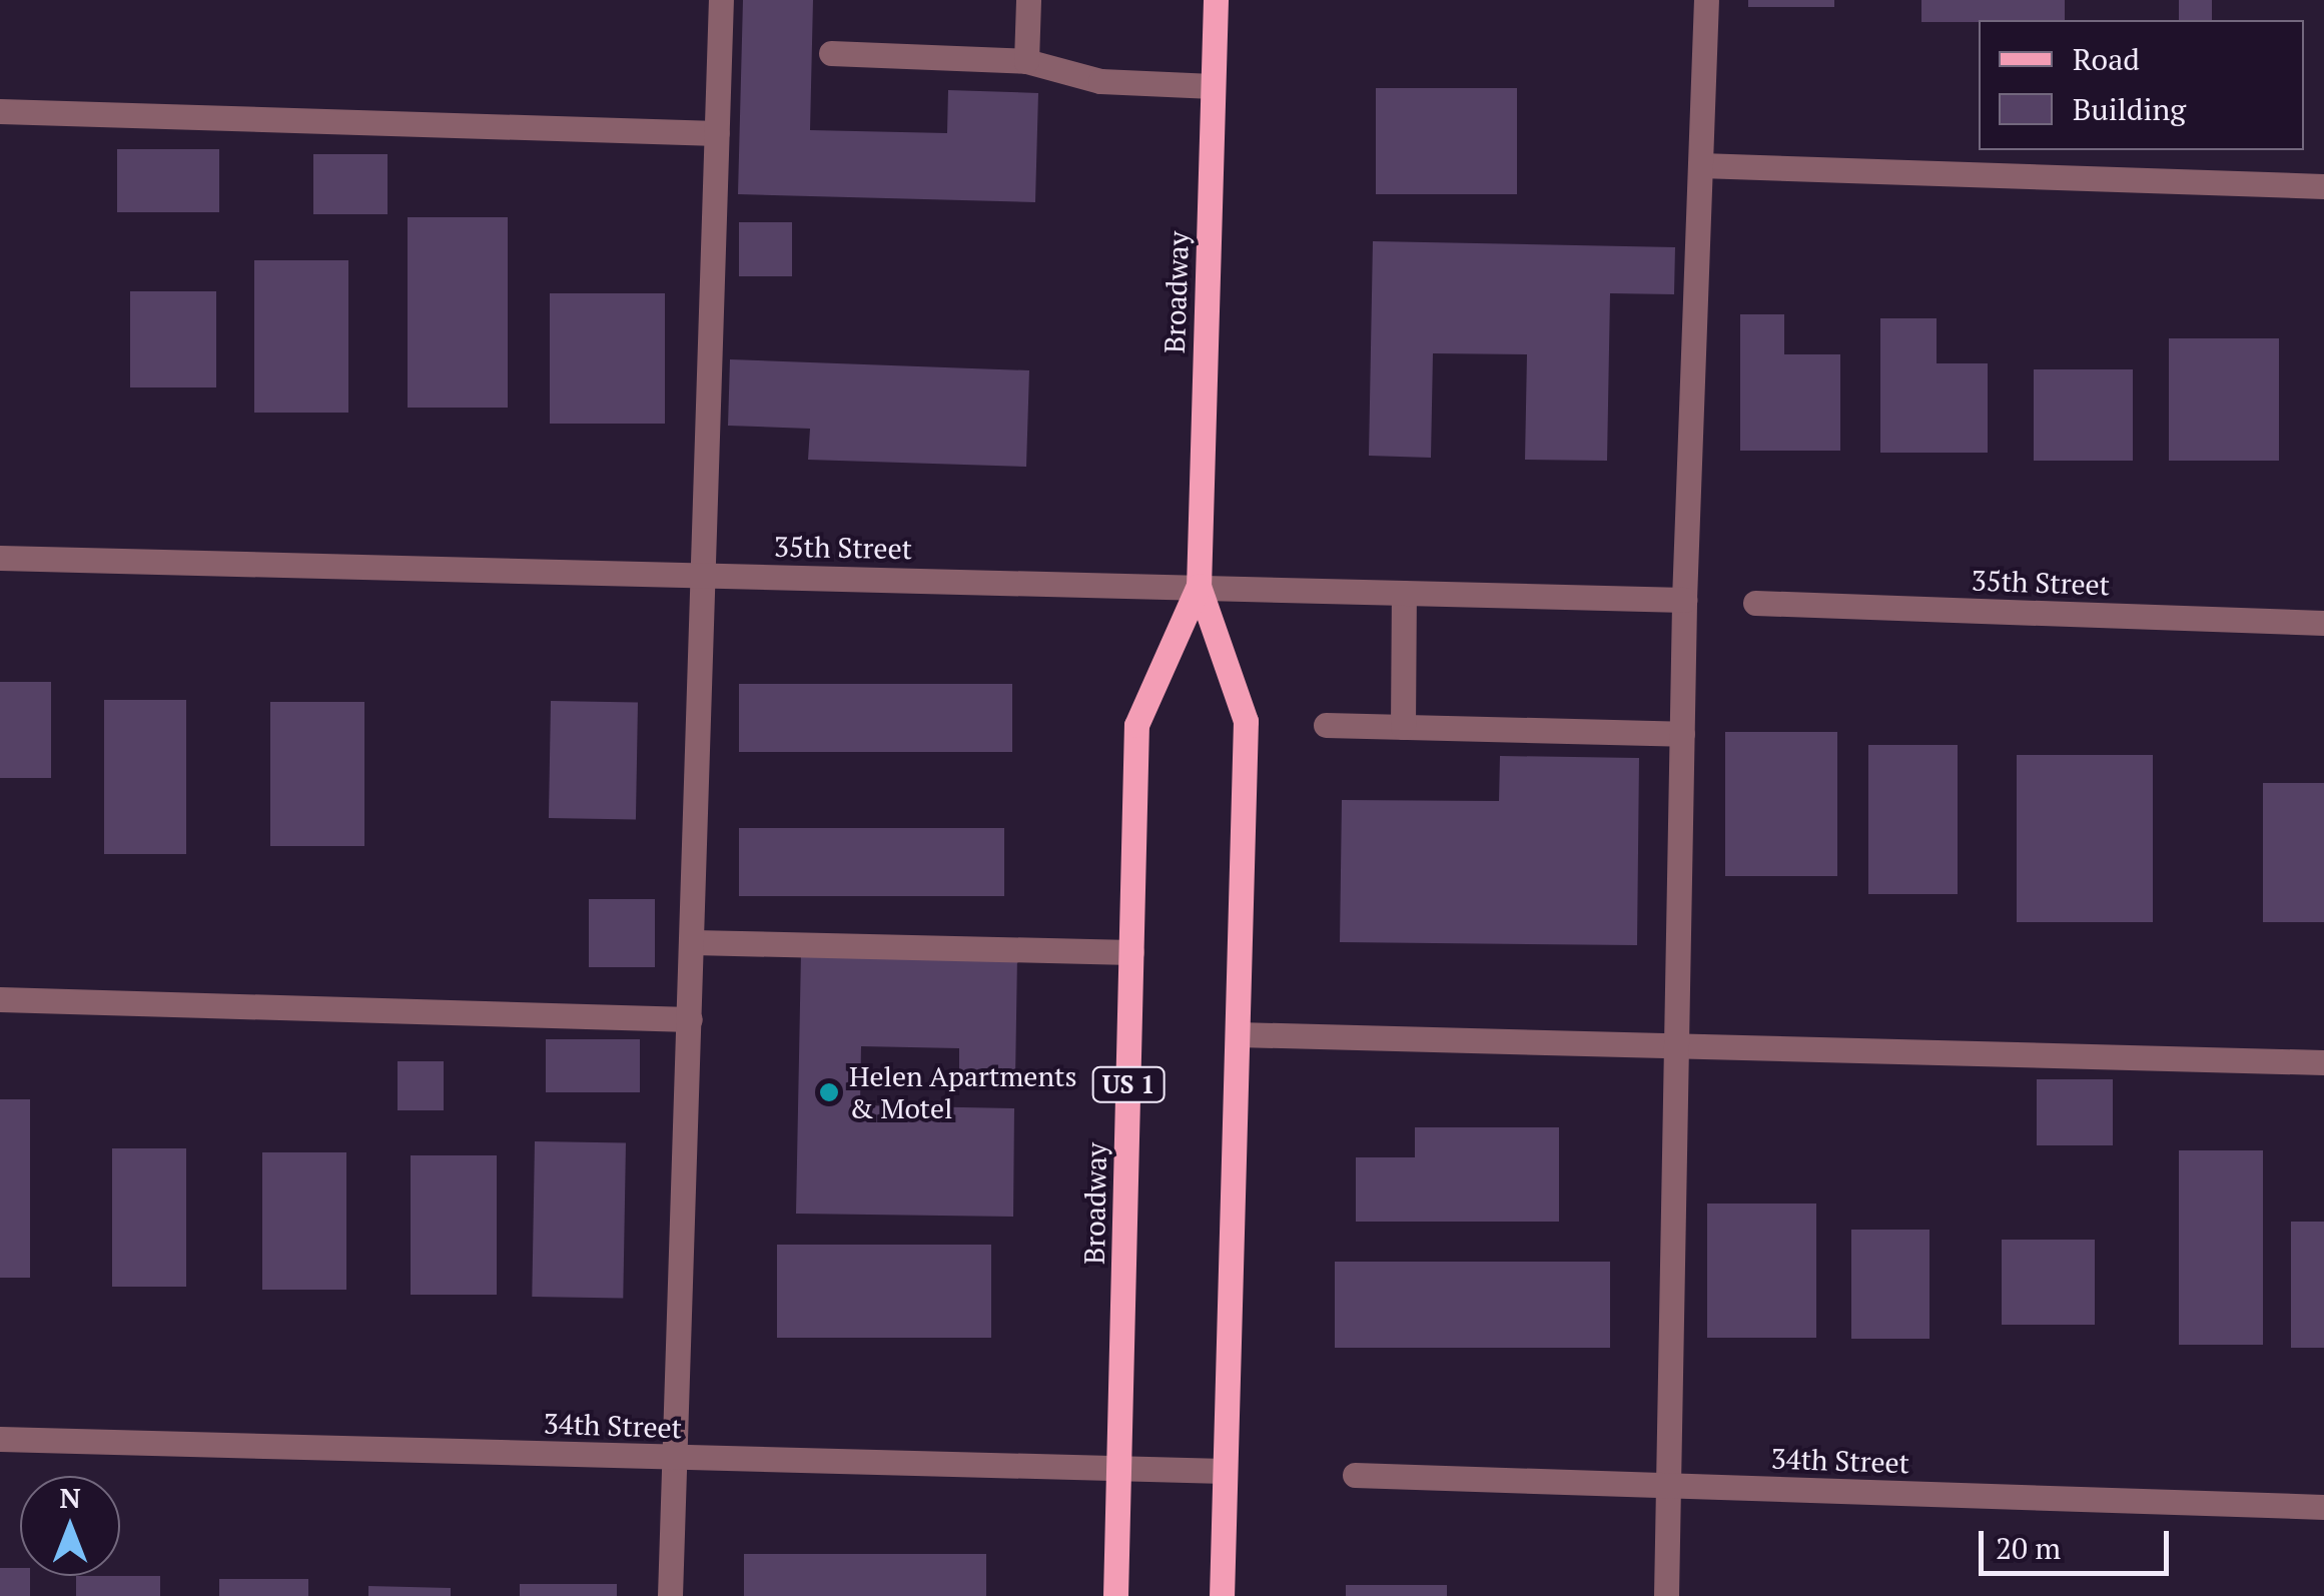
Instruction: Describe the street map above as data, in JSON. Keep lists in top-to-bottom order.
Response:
{
  "streets": {
    "main road": ["Broadway", "US 1"],
    "street": ["35th Street", "34th Street"]
  },
  "crossings": [
    ["Broadway", "35th Street"],
    ["Broadway", "34th Street"]
  ],
  "places": ["Helen Apartments & Motel"],
  "legend": ["Road", "Building"],
  "scale_bar": "20 m",
  "north": "top"
}
